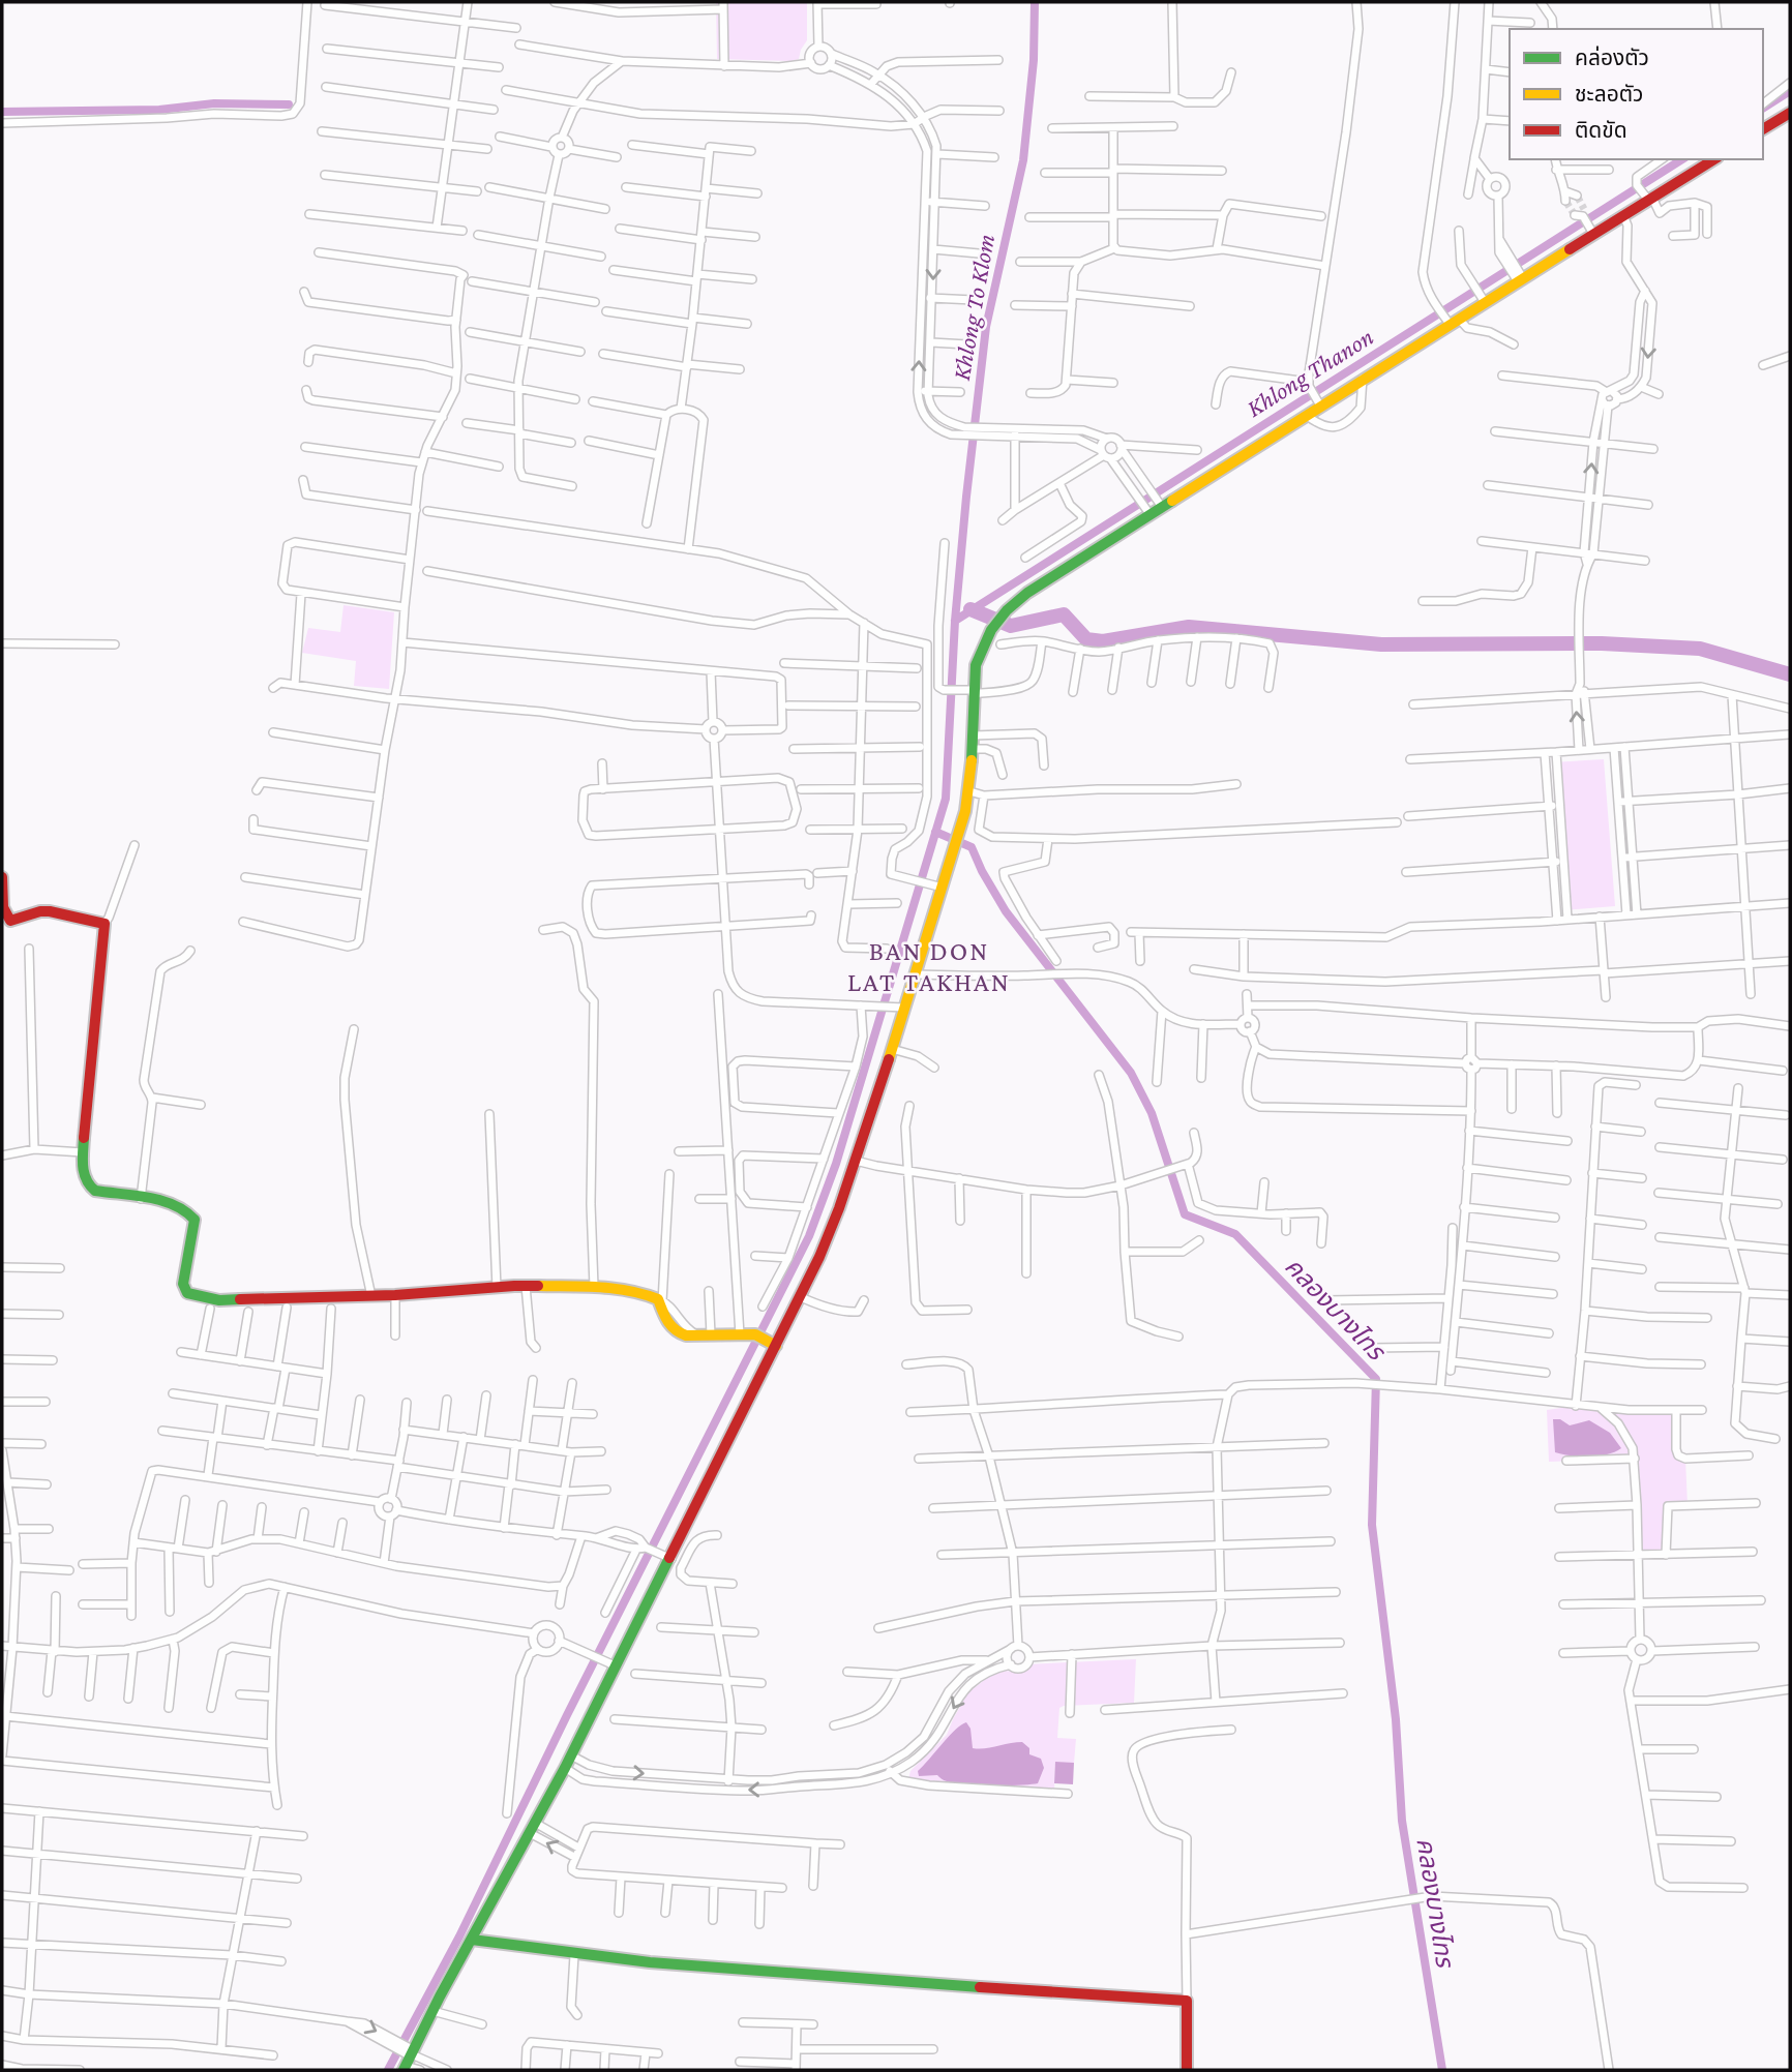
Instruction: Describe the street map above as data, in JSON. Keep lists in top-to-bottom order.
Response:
{
  "districts": ["BAN DON LAT TAKHAN"],
  "water": ["Khlong To Klom", "Khlong Thanon", "คลองบางไทร"],
  "legend": ["คล่องตัว", "ชะลอตัว", "ติดขัด"]
}
